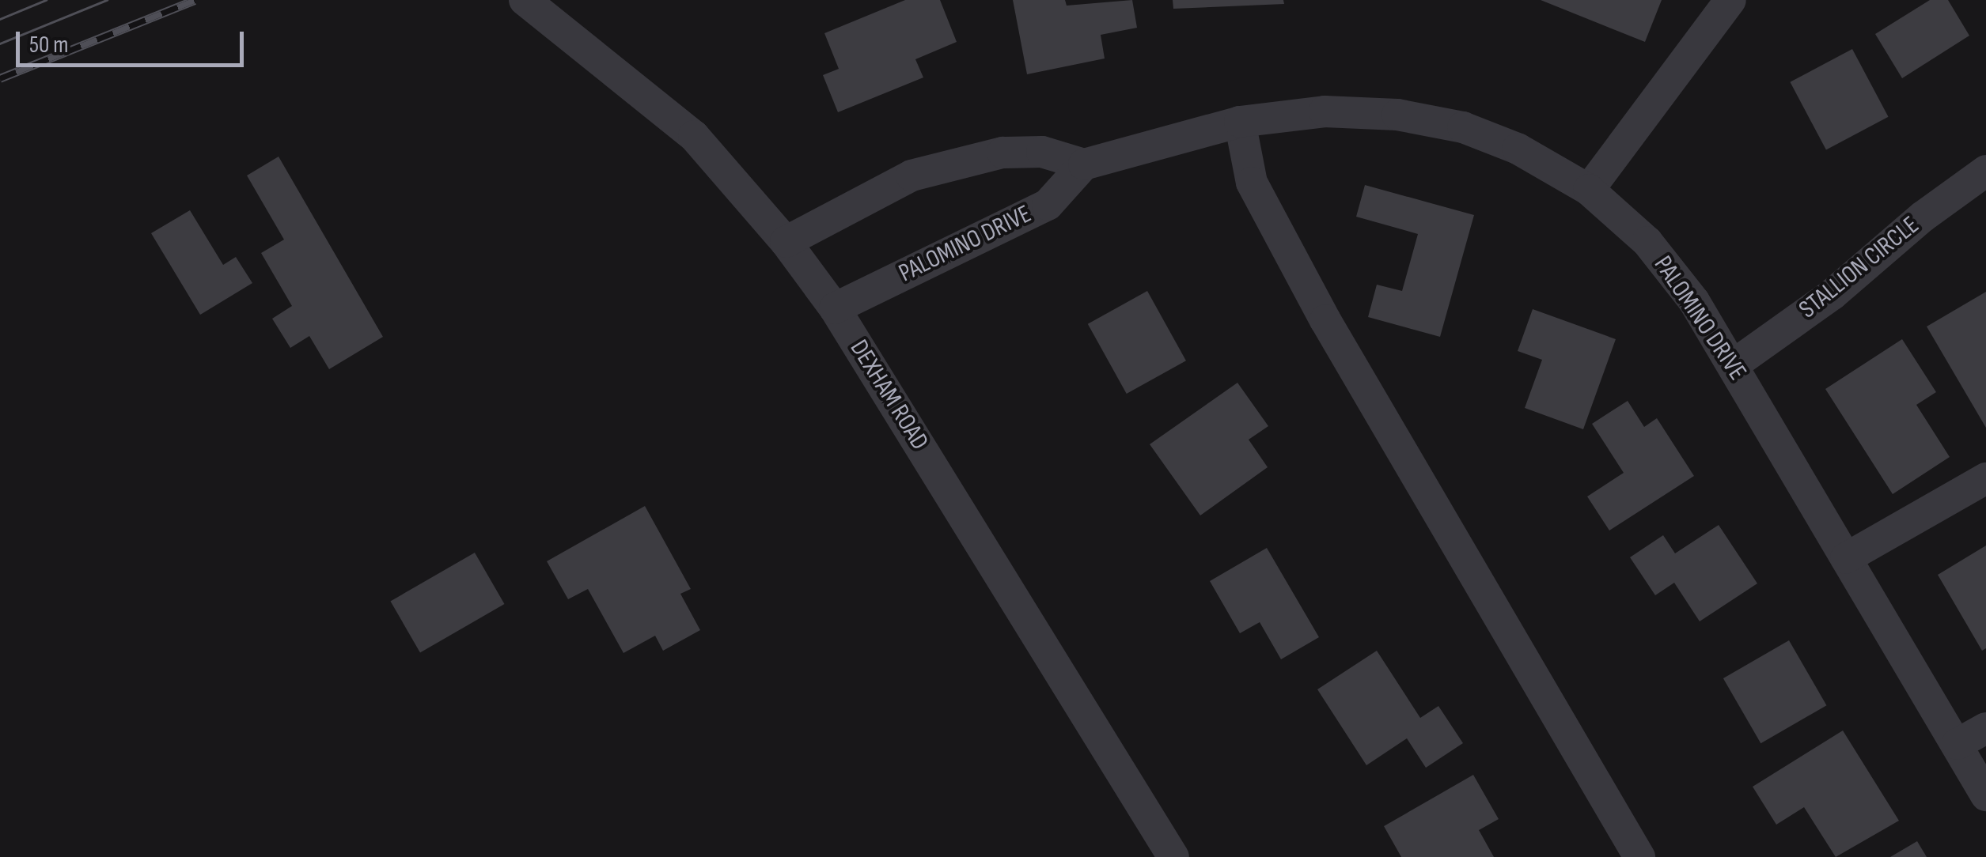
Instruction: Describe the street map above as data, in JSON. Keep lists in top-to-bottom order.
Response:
{
  "streets": {
    "street": ["PALOMINO DRIVE", "STALLION CIRCLE", "DEXHAM ROAD"]
  },
  "crossings": [
    ["PALOMINO DRIVE", "STALLION CIRCLE"],
    ["PALOMINO DRIVE", "DEXHAM ROAD"]
  ],
  "scale_bar": "50 m"
}
